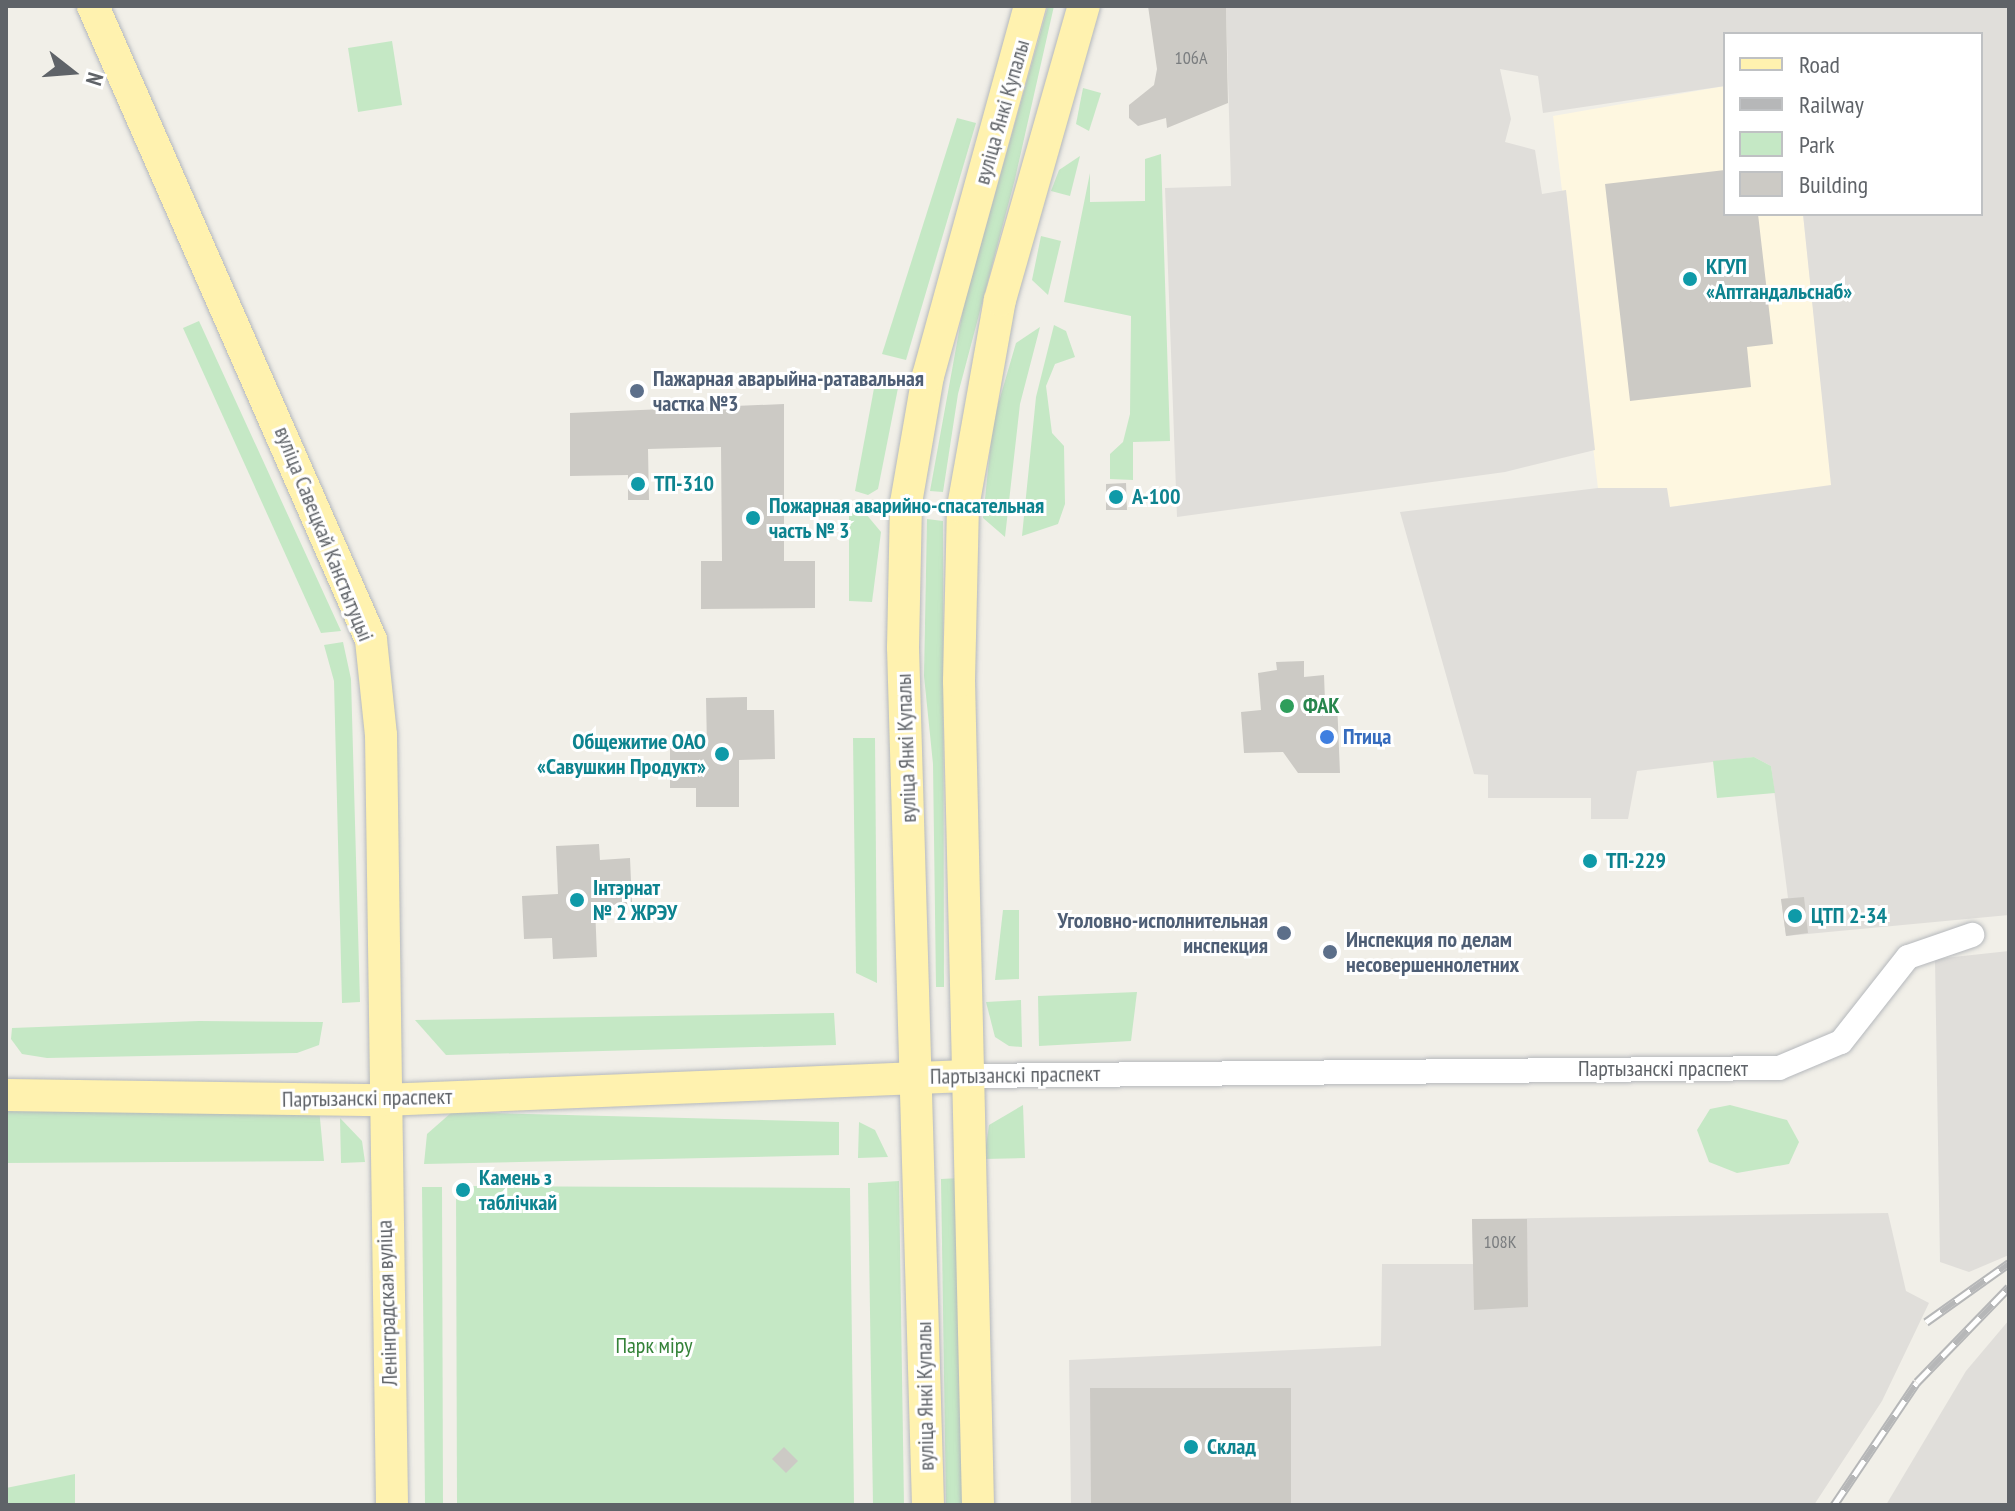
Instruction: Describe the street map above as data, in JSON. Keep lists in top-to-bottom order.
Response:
{
  "streets": {
    "main road": [
      "вуліца Янкі Купалы",
      "вуліца Савецкай Канстытуцыі",
      "Партызанскі праспект",
      "Ленінградская вуліца"
    ]
  },
  "crossings": [
    ["вуліца Янкі Купалы", "Партызанскі праспект"],
    ["вуліца Савецкай Канстытуцыі", "Партызанскі праспект"],
    ["вуліца Савецкай Канстытуцыі", "Ленінградская вуліца"],
    ["Партызанскі праспект", "Ленінградская вуліца"]
  ],
  "parks": ["Парк міру"],
  "places": [
    "КГУП «Аптгандальснаб»",
    "Пажарная аварыйна-ратавальная частка №3",
    "ТП-310",
    "А-100",
    "Пожарная аварийно-спасательная часть № 3",
    "ФАК",
    "Птица",
    "Общежитие ОАО «Савушкин Продукт»",
    "ТП-229",
    "Інтэрнат № 2 ЖРЭУ",
    "ЦТП 2-34",
    "Уголовно-исполнительная инспекция",
    "Инспекция по делам несовершеннолетних",
    "Камень з таблічкай",
    "Склад"
  ],
  "house_numbers": ["106А", "108К"],
  "legend": [
    "Road",
    "Railway",
    "Park",
    "Building"
  ],
  "north": "right"
}
